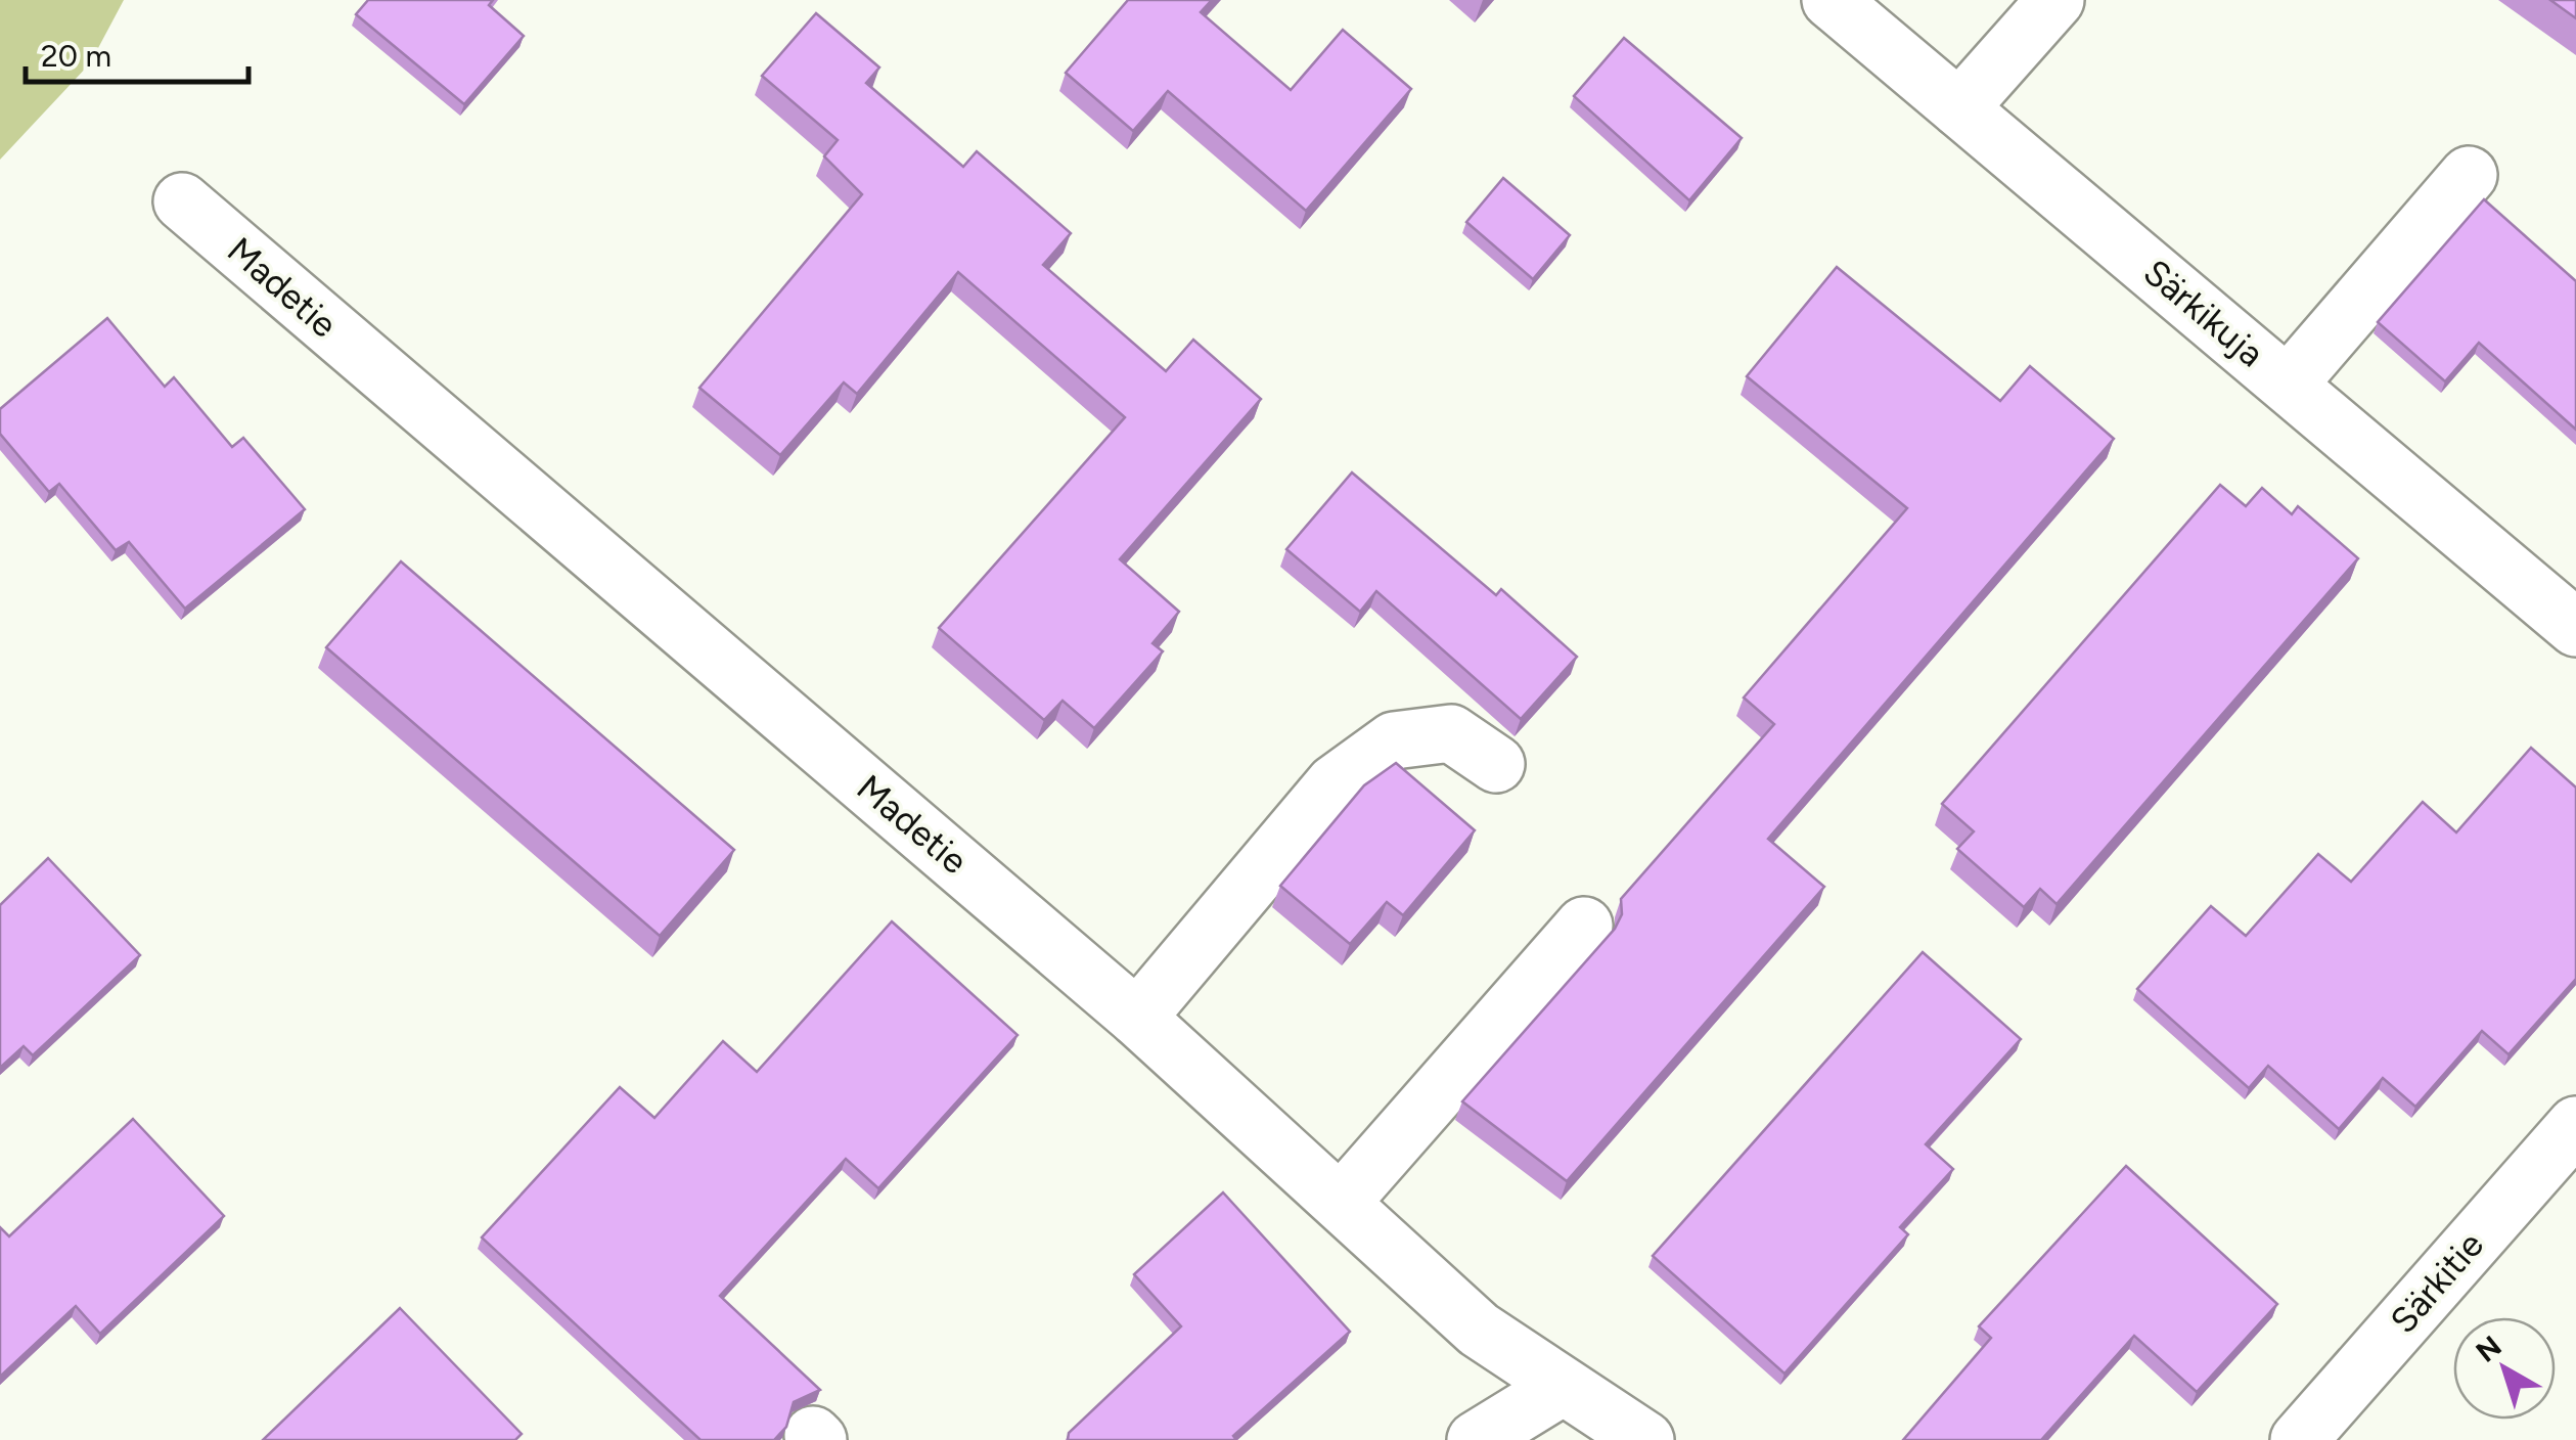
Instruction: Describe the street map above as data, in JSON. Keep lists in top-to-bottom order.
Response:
{
  "streets": {
    "street": ["Madetie", "Särkikuja", "Särkitie"]
  },
  "scale_bar": "20 m",
  "north": "top left"
}
